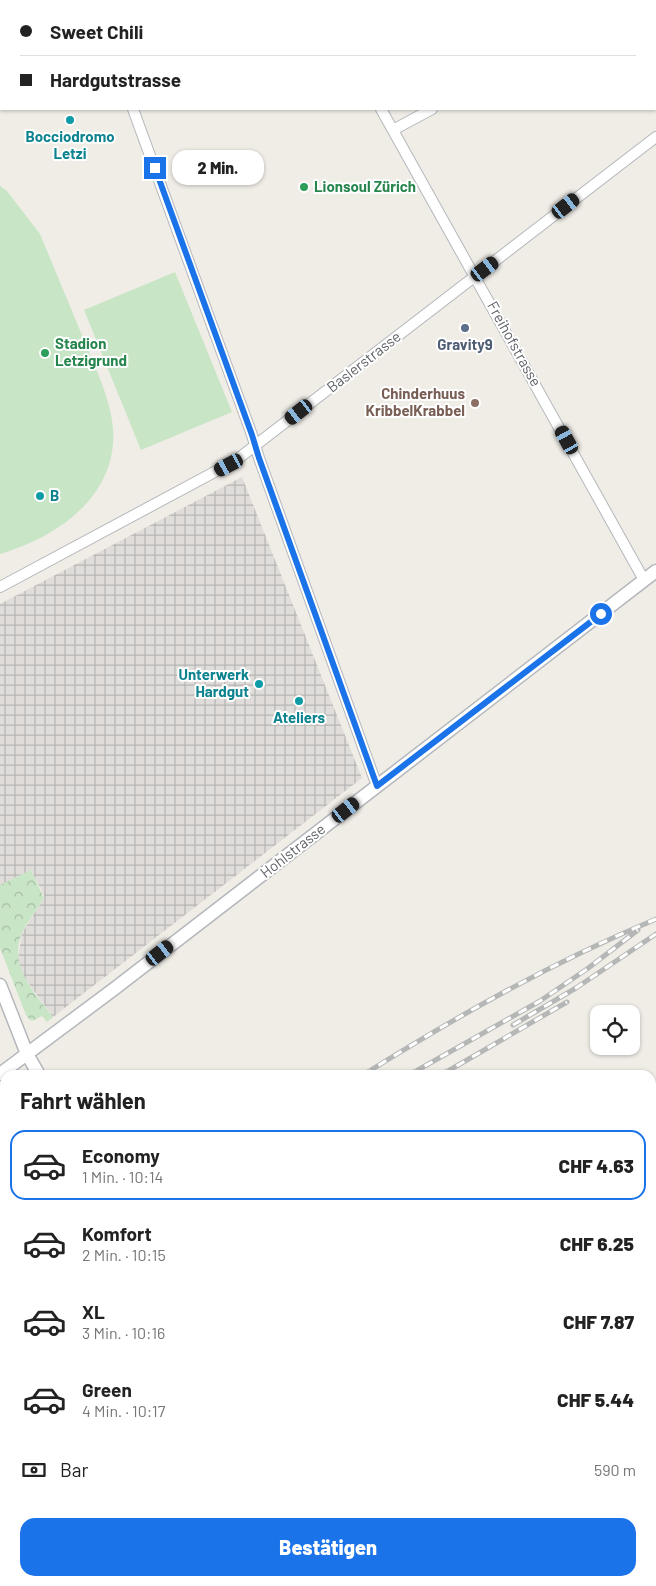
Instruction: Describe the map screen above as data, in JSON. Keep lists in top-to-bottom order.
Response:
{
  "streets": {
    "street": ["Freihofstrasse", "Baslerstrasse", "Hohlstrasse"]
  },
  "crossings": [
    ["Freihofstrasse", "Baslerstrasse"],
    ["Freihofstrasse", "Hohlstrasse"]
  ],
  "places": [
    "Bocciodromo Letzi",
    "Lionsoul Zürich",
    "Gravity9",
    "Stadion Letzigrund",
    "Chinderhuus KribbelKrabbel",
    "B",
    "Unterwerk Hardgut",
    "Ateliers"
  ],
  "page": {
    "banner": ["Sweet Chili", "Hardgutstrasse"],
    "bubble": "2 Min.",
    "heading": "Fahrt wählen",
    "list": [
      {
        "name": "Economy",
        "note": "1 Min. · 10:14",
        "value": "CHF 4.63"
      },
      {
        "name": "Komfort",
        "note": "2 Min. · 10:15",
        "value": "CHF 6.25"
      },
      {
        "name": "XL",
        "note": "3 Min. · 10:16",
        "value": "CHF 7.87"
      },
      {
        "name": "Green",
        "note": "4 Min. · 10:17",
        "value": "CHF 5.44"
      }
    ],
    "pay": ["Bar", "590 m"],
    "buttons": "Bestätigen"
  }
}
